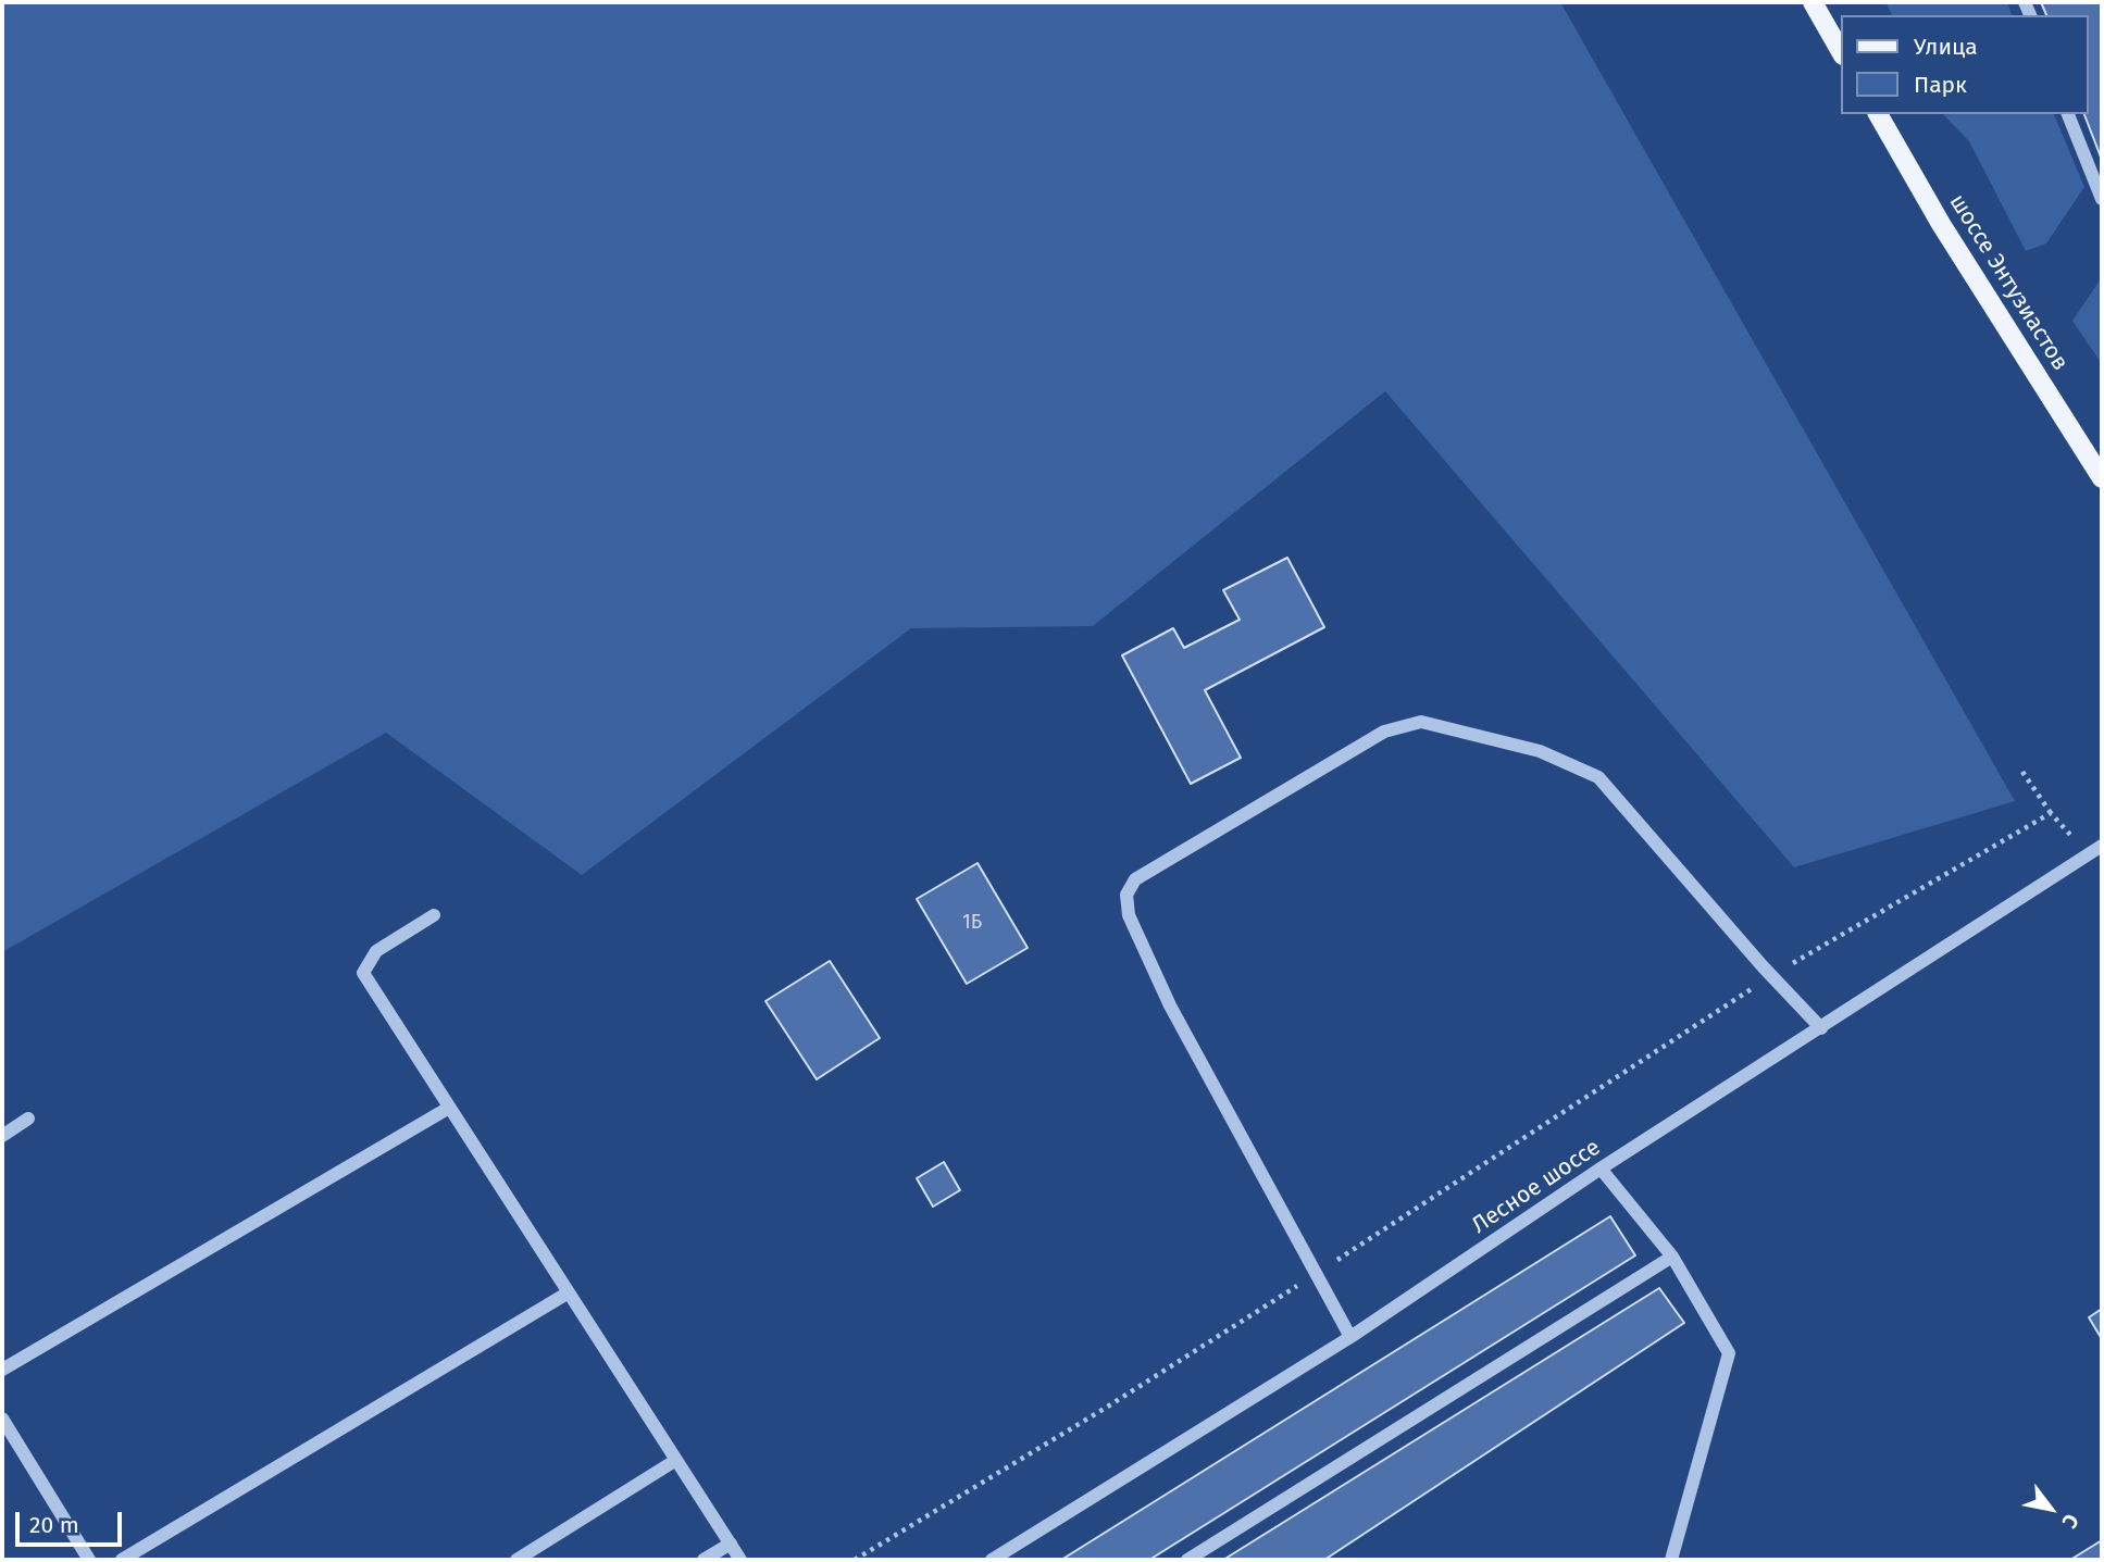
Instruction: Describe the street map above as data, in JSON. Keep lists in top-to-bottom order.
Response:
{
  "streets": {
    "main road": ["шоссе Энтузиастов"],
    "street": ["Лесное шоссе"]
  },
  "house_numbers": ["1Б"],
  "legend": ["Улица", "Парк"],
  "scale_bar": "20 m",
  "north": "bottom right"
}
